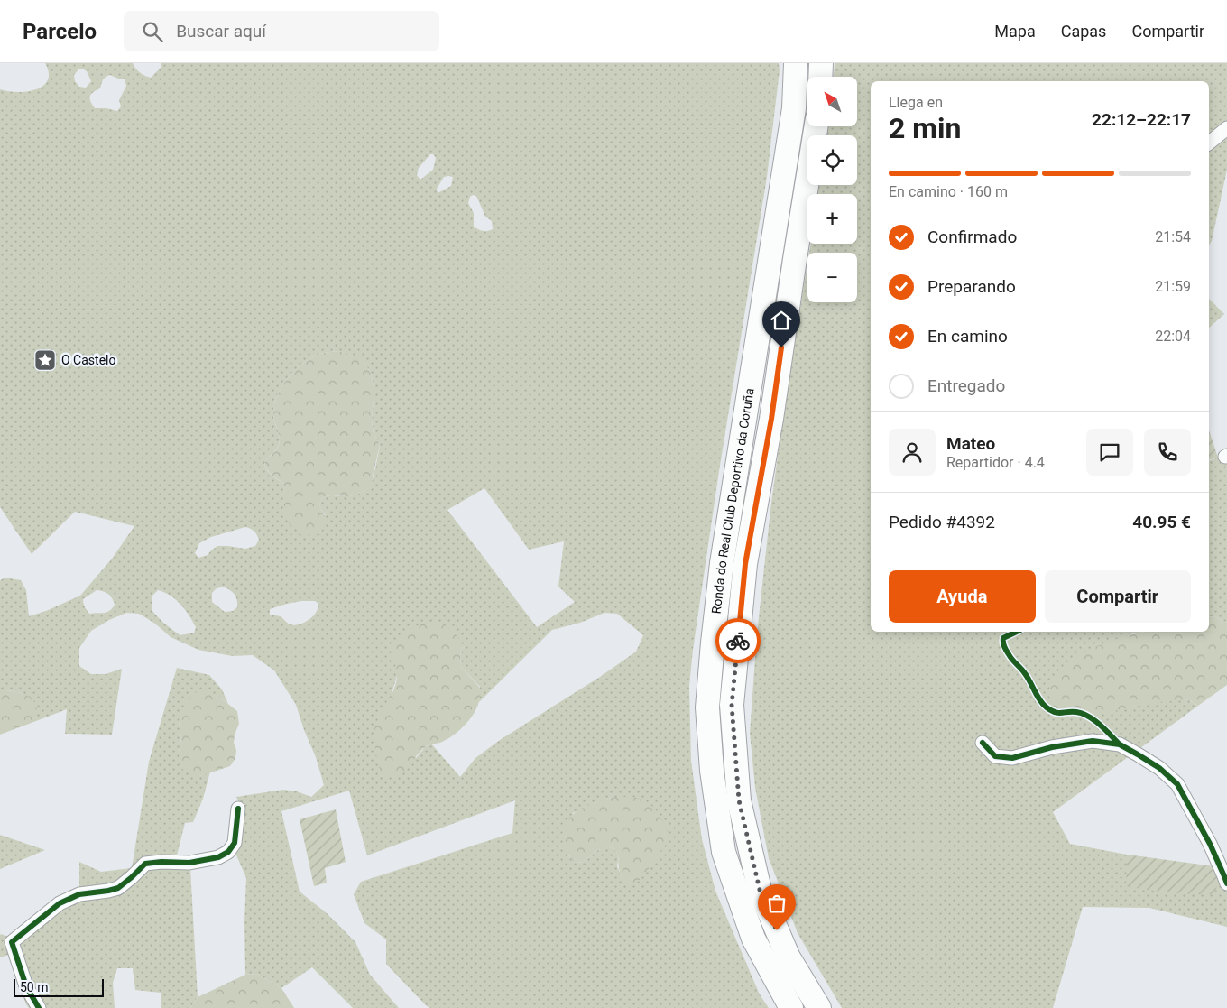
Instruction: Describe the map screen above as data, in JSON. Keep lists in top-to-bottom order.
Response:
{
  "streets": {
    "highway": ["Ronda do Real Club Deportivo da Coruña"]
  },
  "places": {
    "place": ["O Castelo"]
  },
  "scale_bar": "50 m",
  "north": "top left",
  "page": {
    "header": "Parcelo",
    "search": "Buscar aquí",
    "nav": ["Mapa", "Capas", "Compartir"],
    "map_buttons": ["+", "−"],
    "heading": ["2 min", "Llega en", "22:12–22:17"],
    "panel": [
      "Mateo",
      "Repartidor · 4.4",
      "Pedido #4392",
      "40.95 €"
    ],
    "bar": "En camino · 160 m",
    "list": [
      ["Confirmado", "21:54"],
      ["Preparando", "21:59"],
      ["En camino", "22:04"],
      "Entregado"
    ],
    "buttons": ["Ayuda", "Compartir"],
    "scale": "50 m"
  }
}
